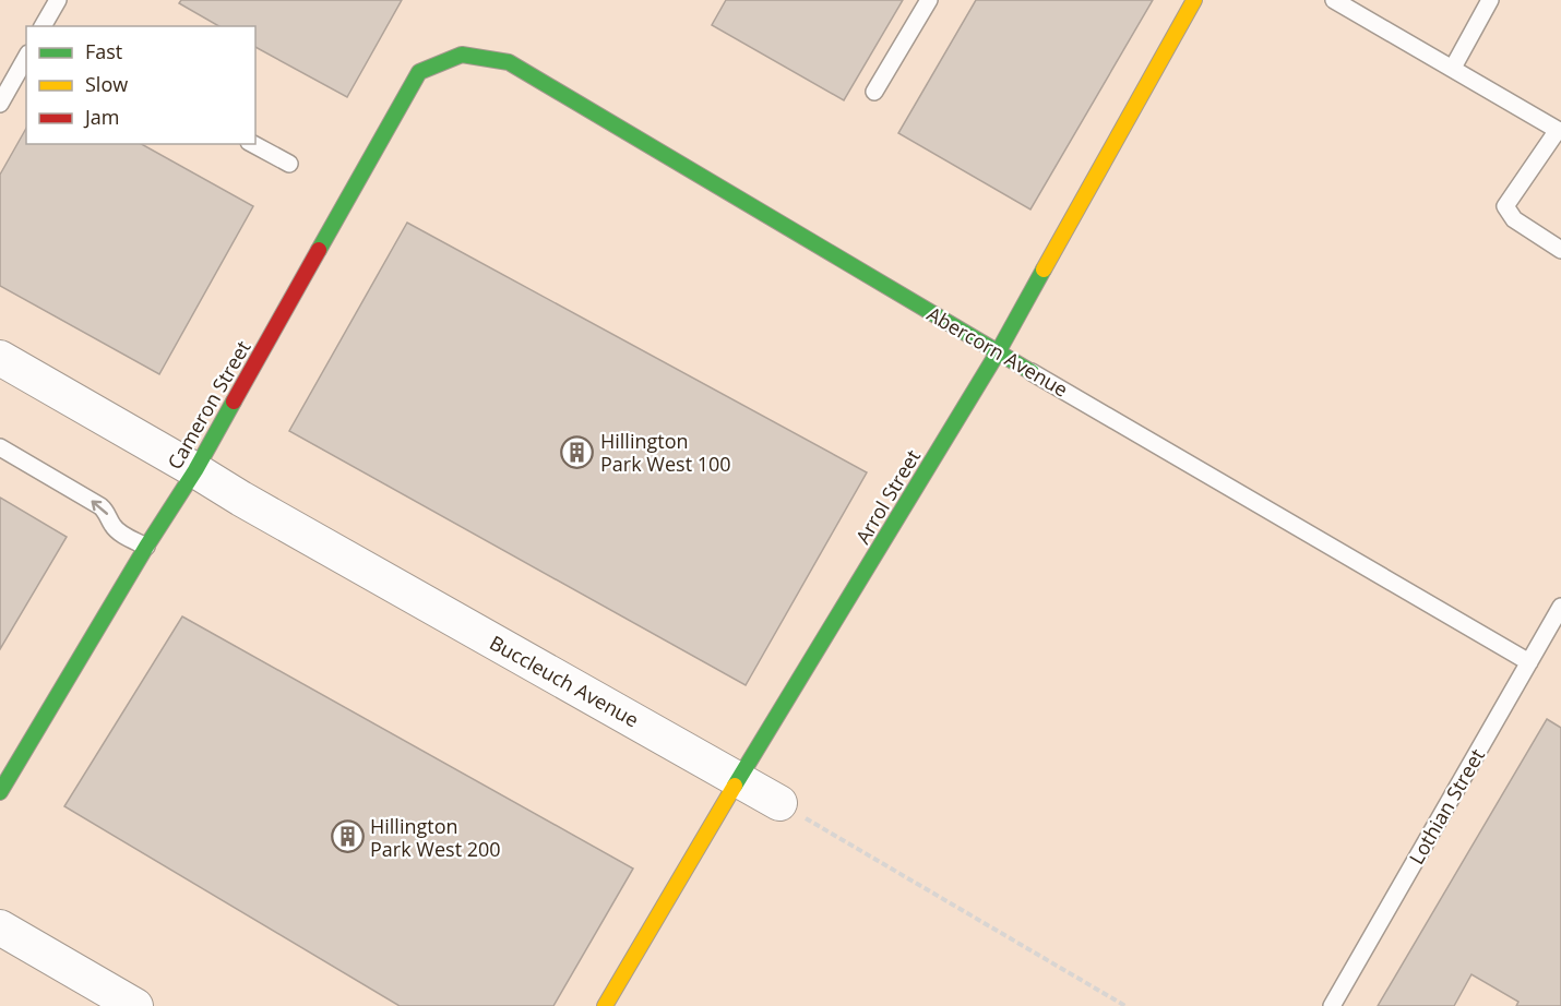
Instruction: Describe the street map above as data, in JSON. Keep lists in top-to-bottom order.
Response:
{
  "streets": {
    "street": [
      "Abercorn Avenue",
      "Cameron Street",
      "Arrol Street",
      "Buccleuch Avenue"
    ],
    "lane": ["Lothian Street"]
  },
  "crossings": [
    ["Abercorn Avenue", "Cameron Street"],
    ["Abercorn Avenue", "Arrol Street"],
    ["Abercorn Avenue", "Lothian Street"],
    ["Cameron Street", "Buccleuch Avenue"],
    ["Arrol Street", "Buccleuch Avenue"]
  ],
  "places": {
    "building": ["Hillington Park West 100", "Hillington Park West 200"]
  },
  "legend": ["Fast", "Slow", "Jam"]
}
